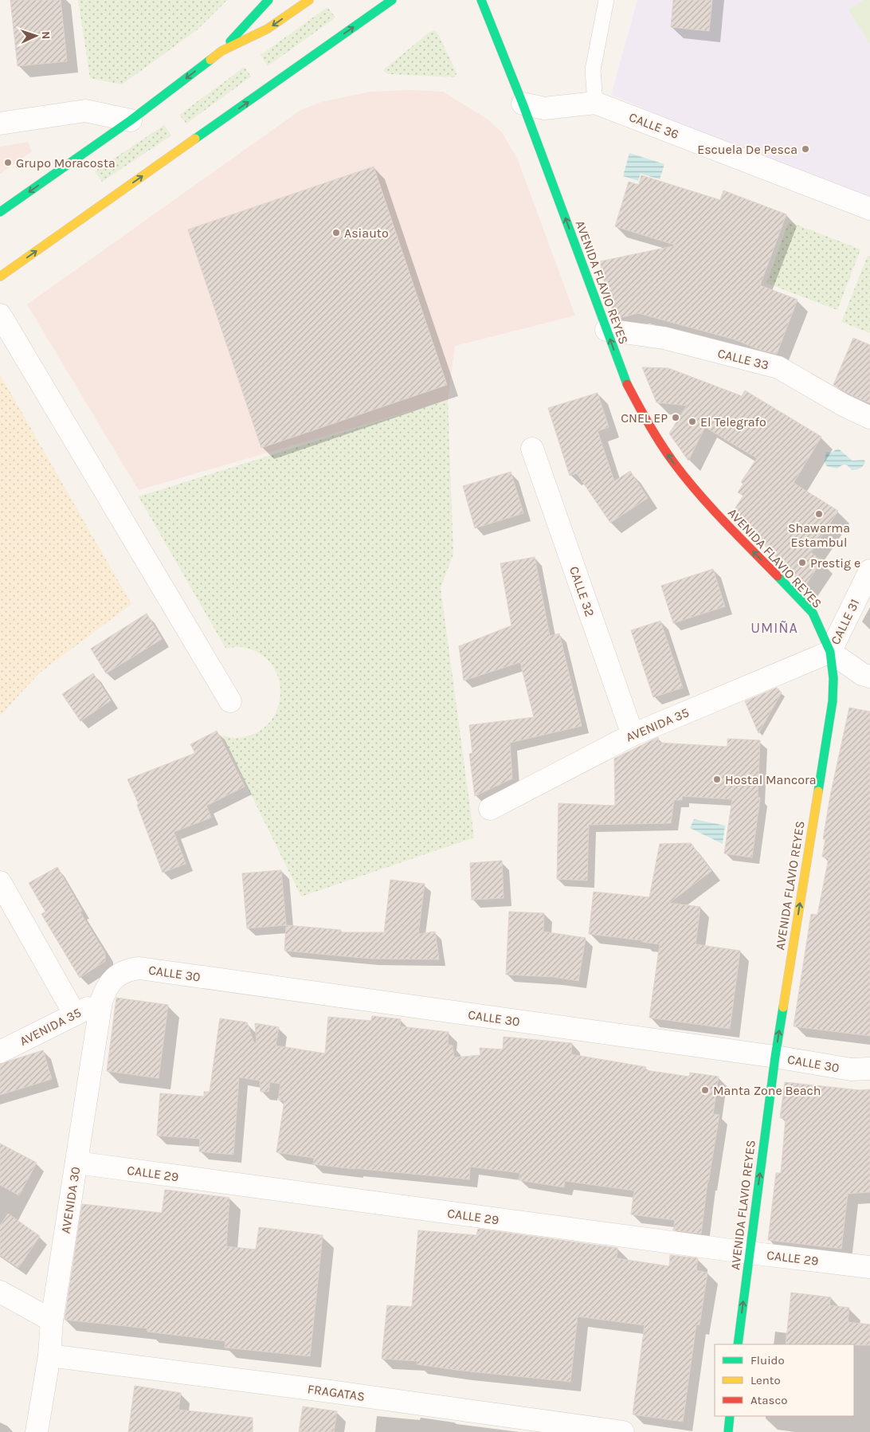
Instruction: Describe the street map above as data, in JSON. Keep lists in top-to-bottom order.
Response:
{
  "streets": {
    "main road": ["AVENIDA FLAVIO REYES"],
    "street": [
      "CALLE 36",
      "CALLE 33",
      "CALLE 32",
      "CALLE 31",
      "AVENIDA 35",
      "CALLE 30",
      "CALLE 29",
      "AVENIDA 30",
      "FRAGATAS"
    ]
  },
  "crossings": [
    ["CALLE 36", "AVENIDA FLAVIO REYES"],
    ["AVENIDA FLAVIO REYES", "CALLE 33"],
    ["AVENIDA FLAVIO REYES", "CALLE 31"],
    ["AVENIDA FLAVIO REYES", "AVENIDA 35"],
    ["AVENIDA FLAVIO REYES", "CALLE 30"],
    ["AVENIDA FLAVIO REYES", "CALLE 29"],
    ["CALLE 32", "AVENIDA 35"],
    ["CALLE 31", "AVENIDA 35"],
    ["AVENIDA 35", "AVENIDA 30"],
    ["CALLE 30", "AVENIDA 30"],
    ["CALLE 29", "AVENIDA 30"],
    ["AVENIDA 30", "FRAGATAS"]
  ],
  "one_way": ["AVENIDA FLAVIO REYES"],
  "districts": ["UMIÑA"],
  "places": [
    "Escuela De Pesca",
    "Grupo Moracosta",
    "Asiauto",
    "CNEL EP",
    "El Telegrafo",
    "Shawarma Estambul",
    "Prestig e",
    "Hostal Mancora",
    "Manta Zone Beach"
  ],
  "legend": ["Fluido", "Lento", "Atasco"],
  "north": "right"
}
